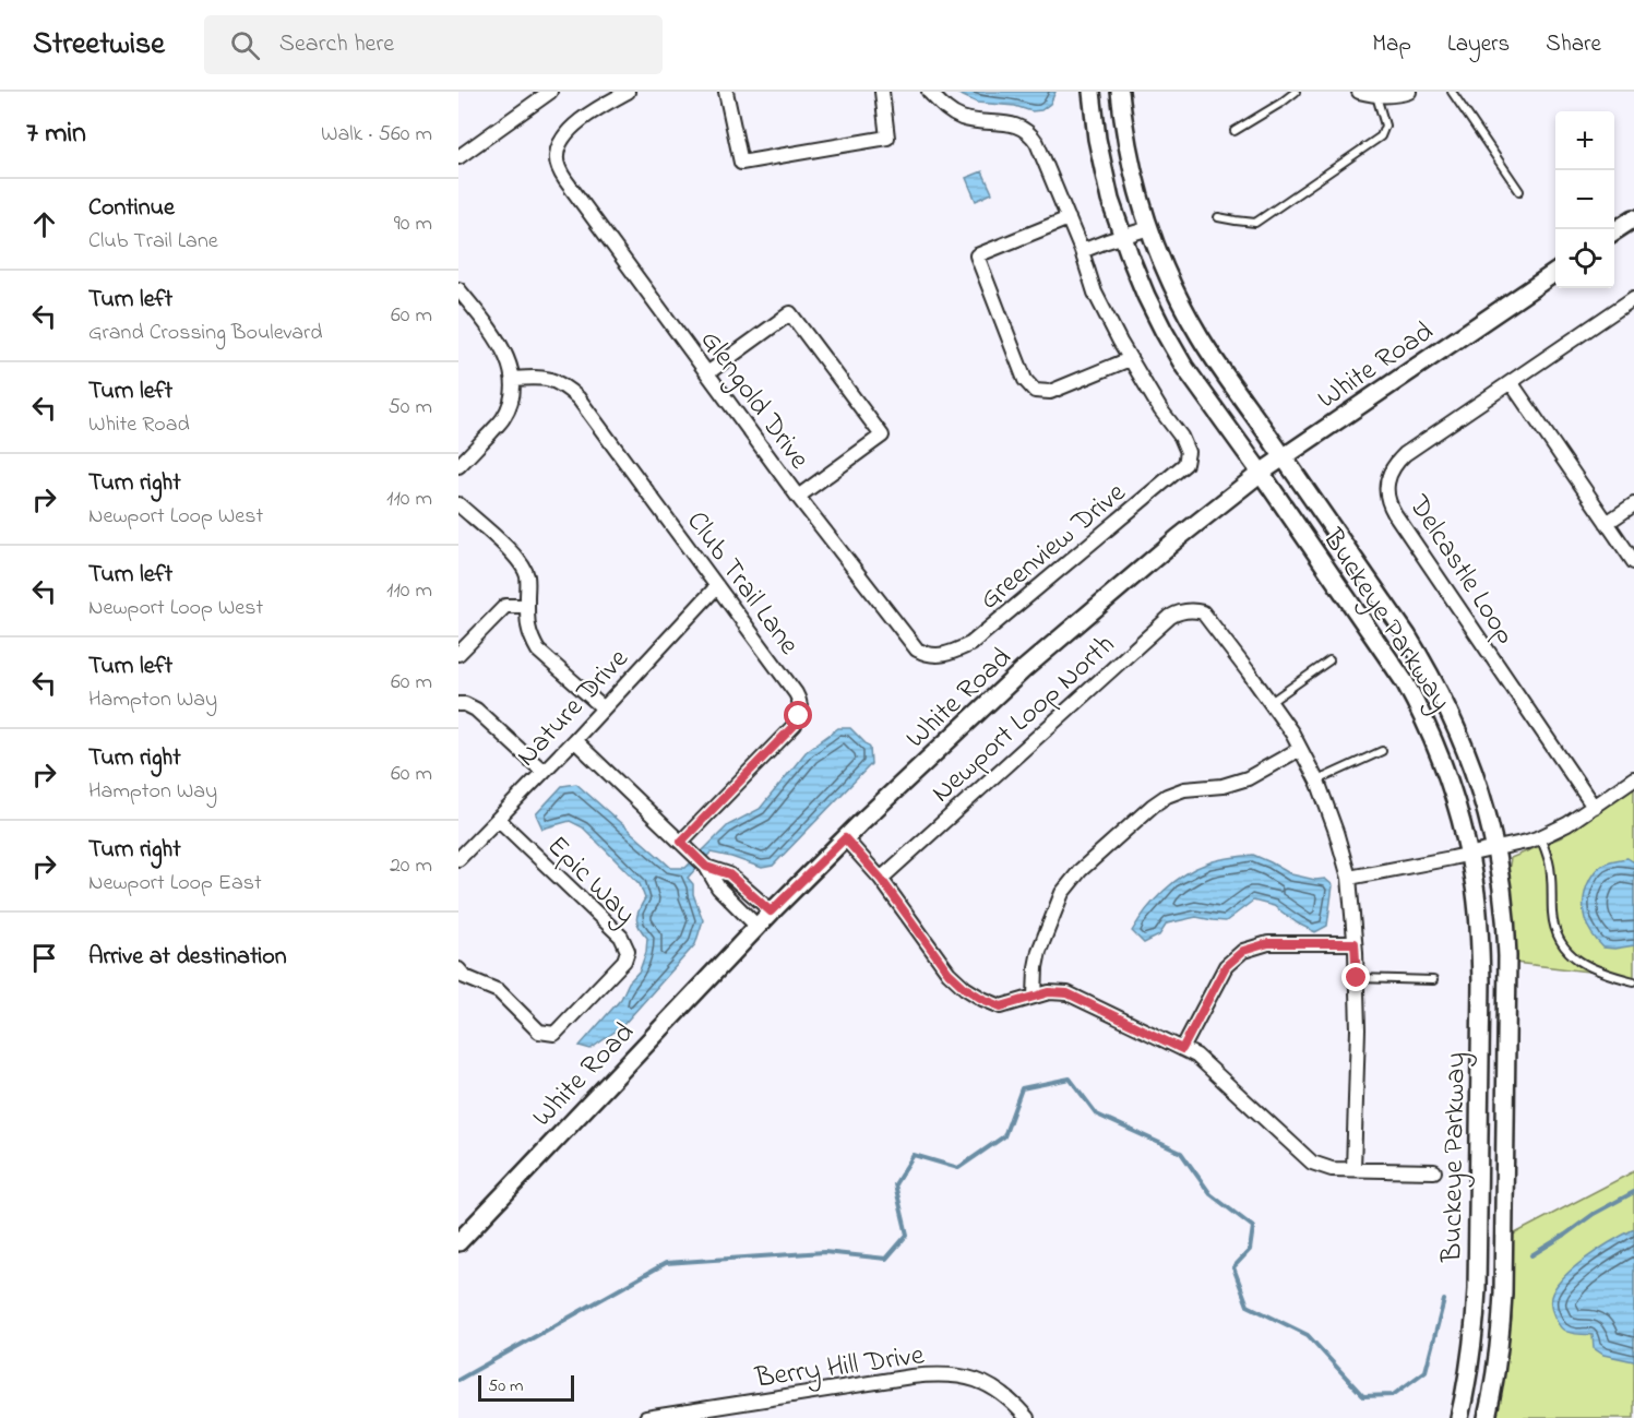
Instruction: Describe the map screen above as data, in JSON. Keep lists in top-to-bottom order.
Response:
{
  "streets": {
    "street": [
      "White Road",
      "Glengold Drive",
      "Greenview Drive",
      "Delcastle Loop",
      "Club Trail Lane",
      "Buckeye Parkway",
      "Nature Drive",
      "Newport Loop North",
      "Epic Way",
      "Berry Hill Drive"
    ]
  },
  "crossings": [
    ["White Road", "Buckeye Parkway"],
    ["Glengold Drive", "Greenview Drive"],
    ["Club Trail Lane", "Nature Drive"],
    ["Nature Drive", "Epic Way"]
  ],
  "scale_bar": "50 m",
  "page": {
    "header": "Streetwise",
    "search": "Search here",
    "nav": ["Map", "Layers", "Share"],
    "heading": ["7 min", "Walk · 560 m"],
    "map_buttons": ["+", "−"],
    "list": [
      ["Continue", "Club Trail Lane", "90 m"],
      ["Turn left", "Grand Crossing Boulevard", "60 m"],
      ["Turn left", "White Road", "50 m"],
      ["Turn right", "Newport Loop West", "110 m"],
      ["Turn left", "Newport Loop West", "110 m"],
      ["Turn left", "Hampton Way", "60 m"],
      ["Turn right", "Hampton Way", "60 m"],
      ["Turn right", "Newport Loop East", "20 m"],
      "Arrive at destination"
    ],
    "scale": "50 m"
  }
}
